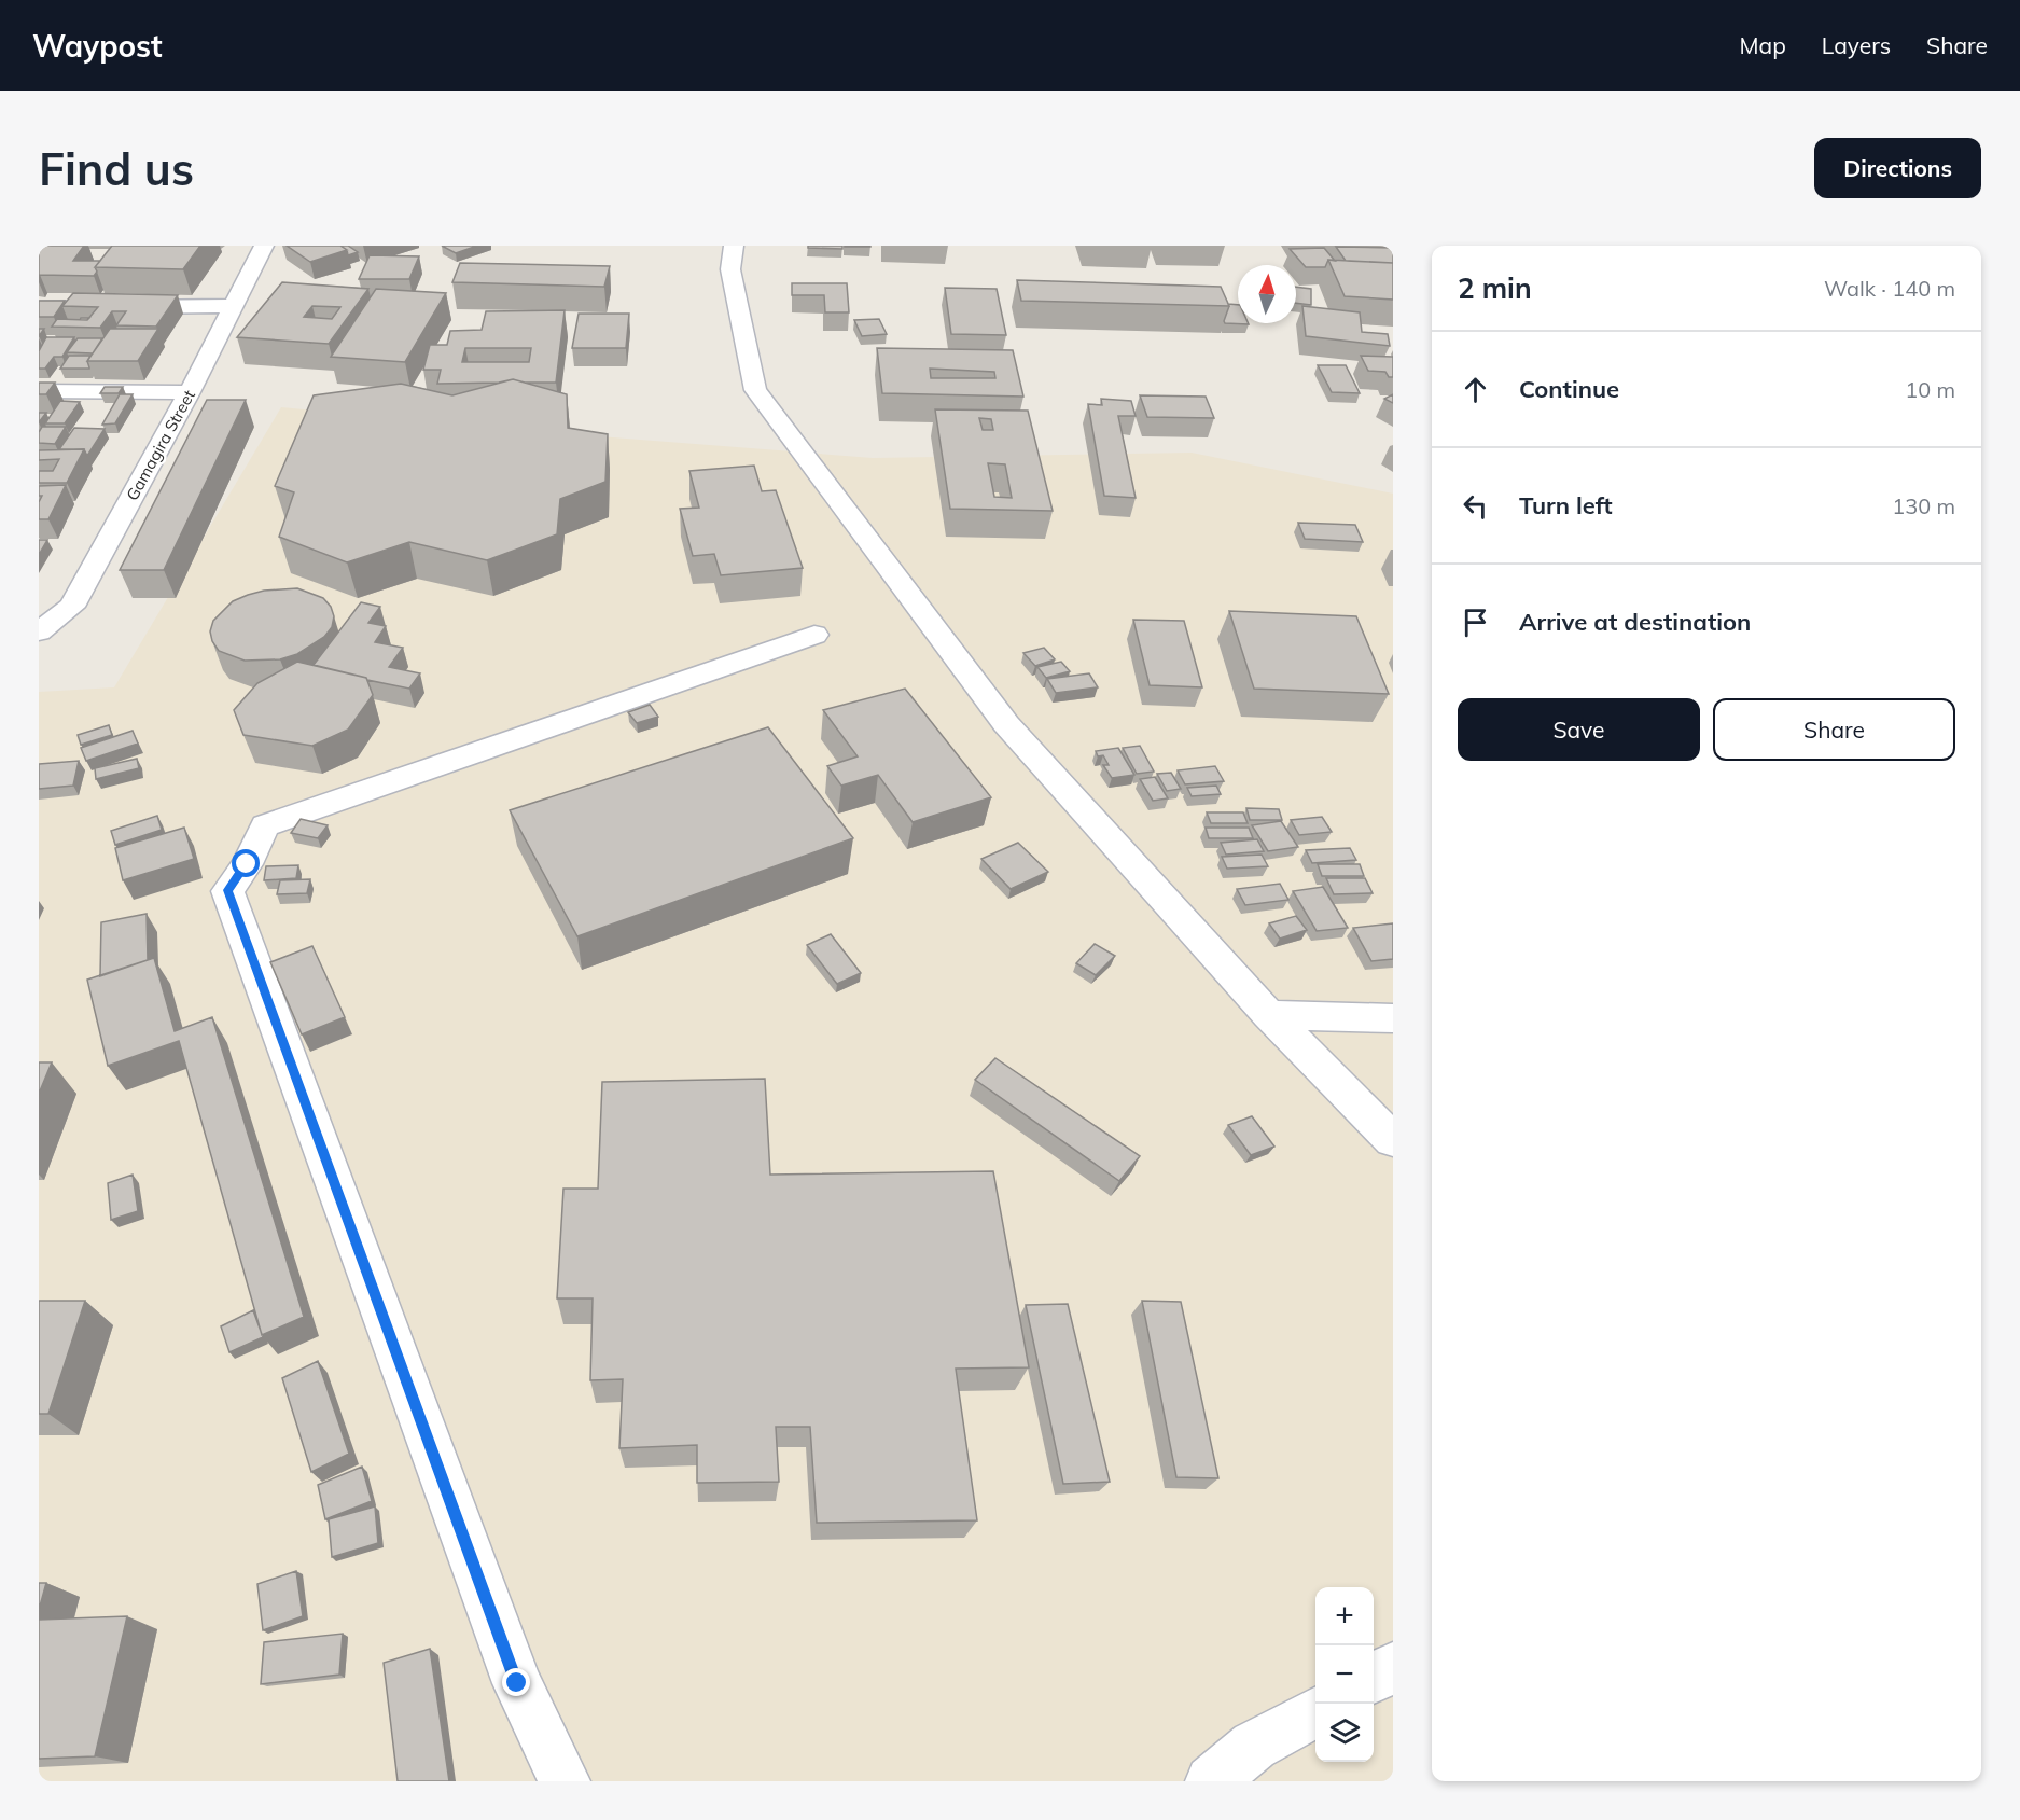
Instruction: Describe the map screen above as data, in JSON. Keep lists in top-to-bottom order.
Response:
{
  "streets": {
    "street": ["Gamagira Street"]
  },
  "north": "top",
  "page": {
    "header": "Waypost",
    "nav": ["Map", "Layers", "Share"],
    "buttons": [
      "Directions",
      ["Save", "Share"]
    ],
    "title": "Find us",
    "heading": ["2 min", "Walk · 140 m"],
    "list": [
      ["Continue", "10 m"],
      ["Turn left", "130 m"],
      "Arrive at destination"
    ],
    "map_buttons": ["+", "−"]
  }
}
